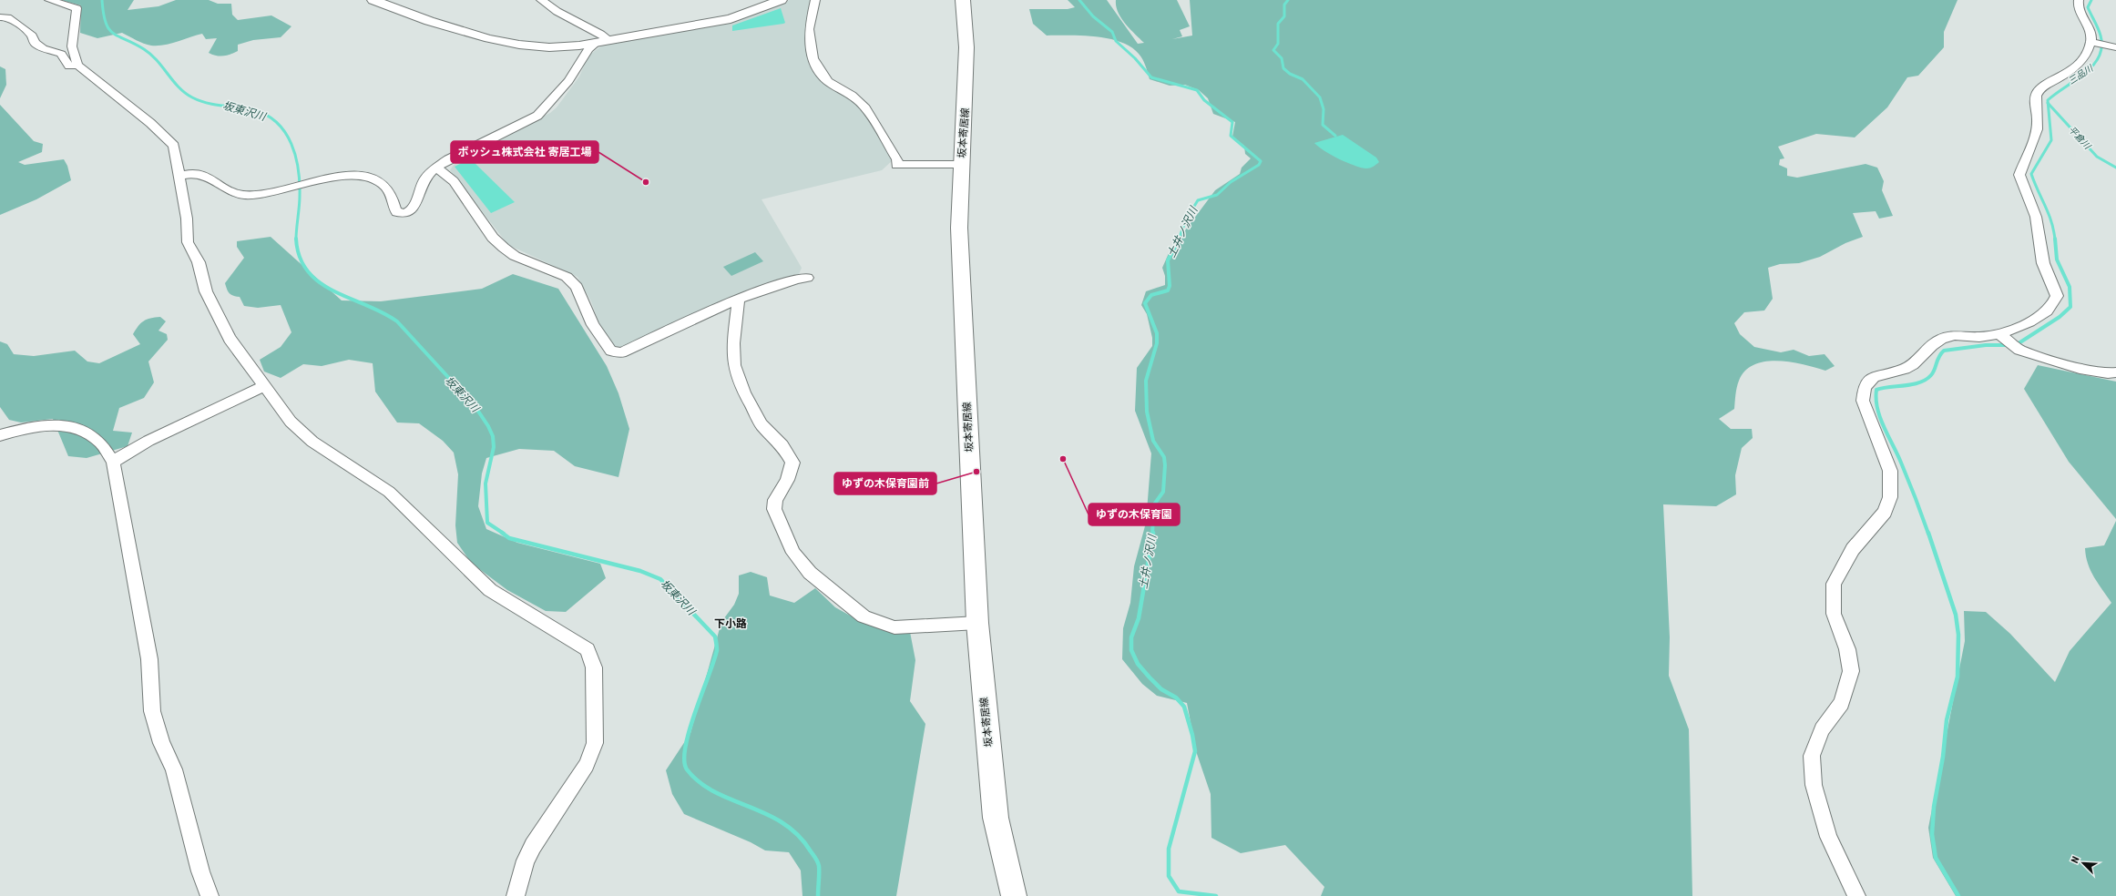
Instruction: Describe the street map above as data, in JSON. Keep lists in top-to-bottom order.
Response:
{
  "streets": {
    "main road": ["坂本寄居線"]
  },
  "districts": ["下小路"],
  "water": [
    "三品川",
    "坂東沢川",
    "平倉川",
    "土井ノ沢川"
  ],
  "places": ["ボッシュ株式会社 寄居工場", "ゆずの木保育園", "ゆずの木保育園前"],
  "north": "top left"
}
